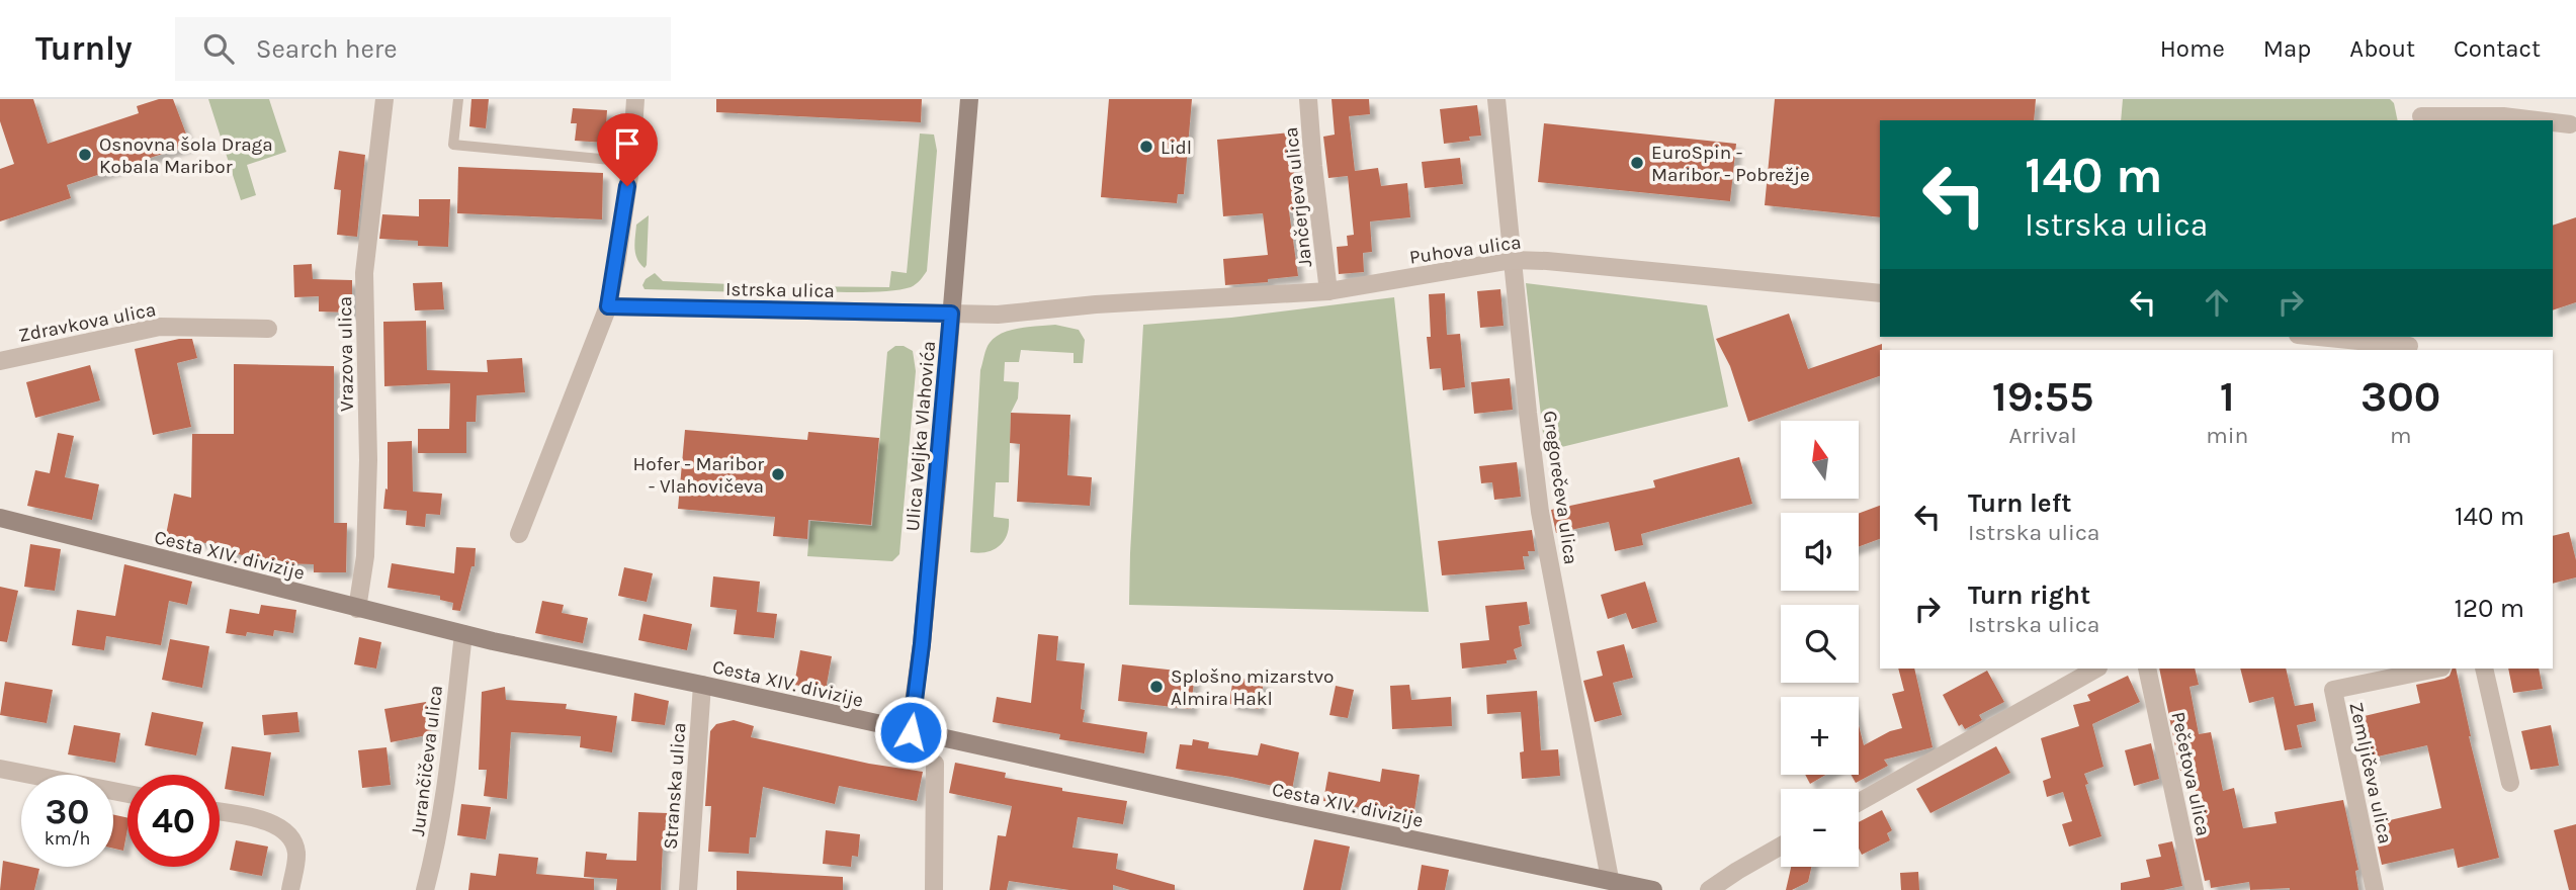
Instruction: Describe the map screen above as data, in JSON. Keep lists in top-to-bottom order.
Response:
{
  "streets": {
    "street": [
      "Jančerjeva ulica",
      "Puhova ulica",
      "Istrska ulica",
      "Zdravkova ulica",
      "Vrazova ulica",
      "Ulica Veljka Vlahovića",
      "Gregorečeva ulica",
      "Cesta XIV. divizije",
      "Jurančičeva ulica",
      "Zemljičeva ulica",
      "Pečetova ulica",
      "Stranska ulica"
    ]
  },
  "crossings": [
    ["Jančerjeva ulica", "Puhova ulica"],
    ["Puhova ulica", "Istrska ulica"],
    ["Puhova ulica", "Gregorečeva ulica"],
    ["Istrska ulica", "Ulica Veljka Vlahovića"],
    ["Vrazova ulica", "Cesta XIV. divizije"],
    ["Ulica Veljka Vlahovića", "Cesta XIV. divizije"],
    ["Gregorečeva ulica", "Cesta XIV. divizije"],
    ["Cesta XIV. divizije", "Jurančičeva ulica"],
    ["Cesta XIV. divizije", "Stranska ulica"]
  ],
  "places": [
    "Lidl",
    "Osnovna šola Draga Kobala Maribor",
    "EuroSpin - Maribor - Pobrežje",
    "Hofer - Maribor - Vlahovičeva",
    "Splošno mizarstvo Almira Hakl"
  ],
  "north": "top",
  "page": {
    "header": "Turnly",
    "search": "Search here",
    "nav": [
      "Home",
      "Map",
      "About",
      "Contact"
    ],
    "turn": ["140 m", "Istrska ulica"],
    "eta": [
      "19:55",
      "Arrival",
      "1",
      "min",
      "300",
      "m"
    ],
    "map_buttons": ["+", "−"],
    "list": [
      {
        "name": "Turn left",
        "note": "Istrska ulica",
        "value": "140 m"
      },
      {
        "name": "Turn right",
        "note": "Istrska ulica",
        "value": "120 m"
      }
    ],
    "speed": "30 km/h",
    "limit": "40"
  }
}
